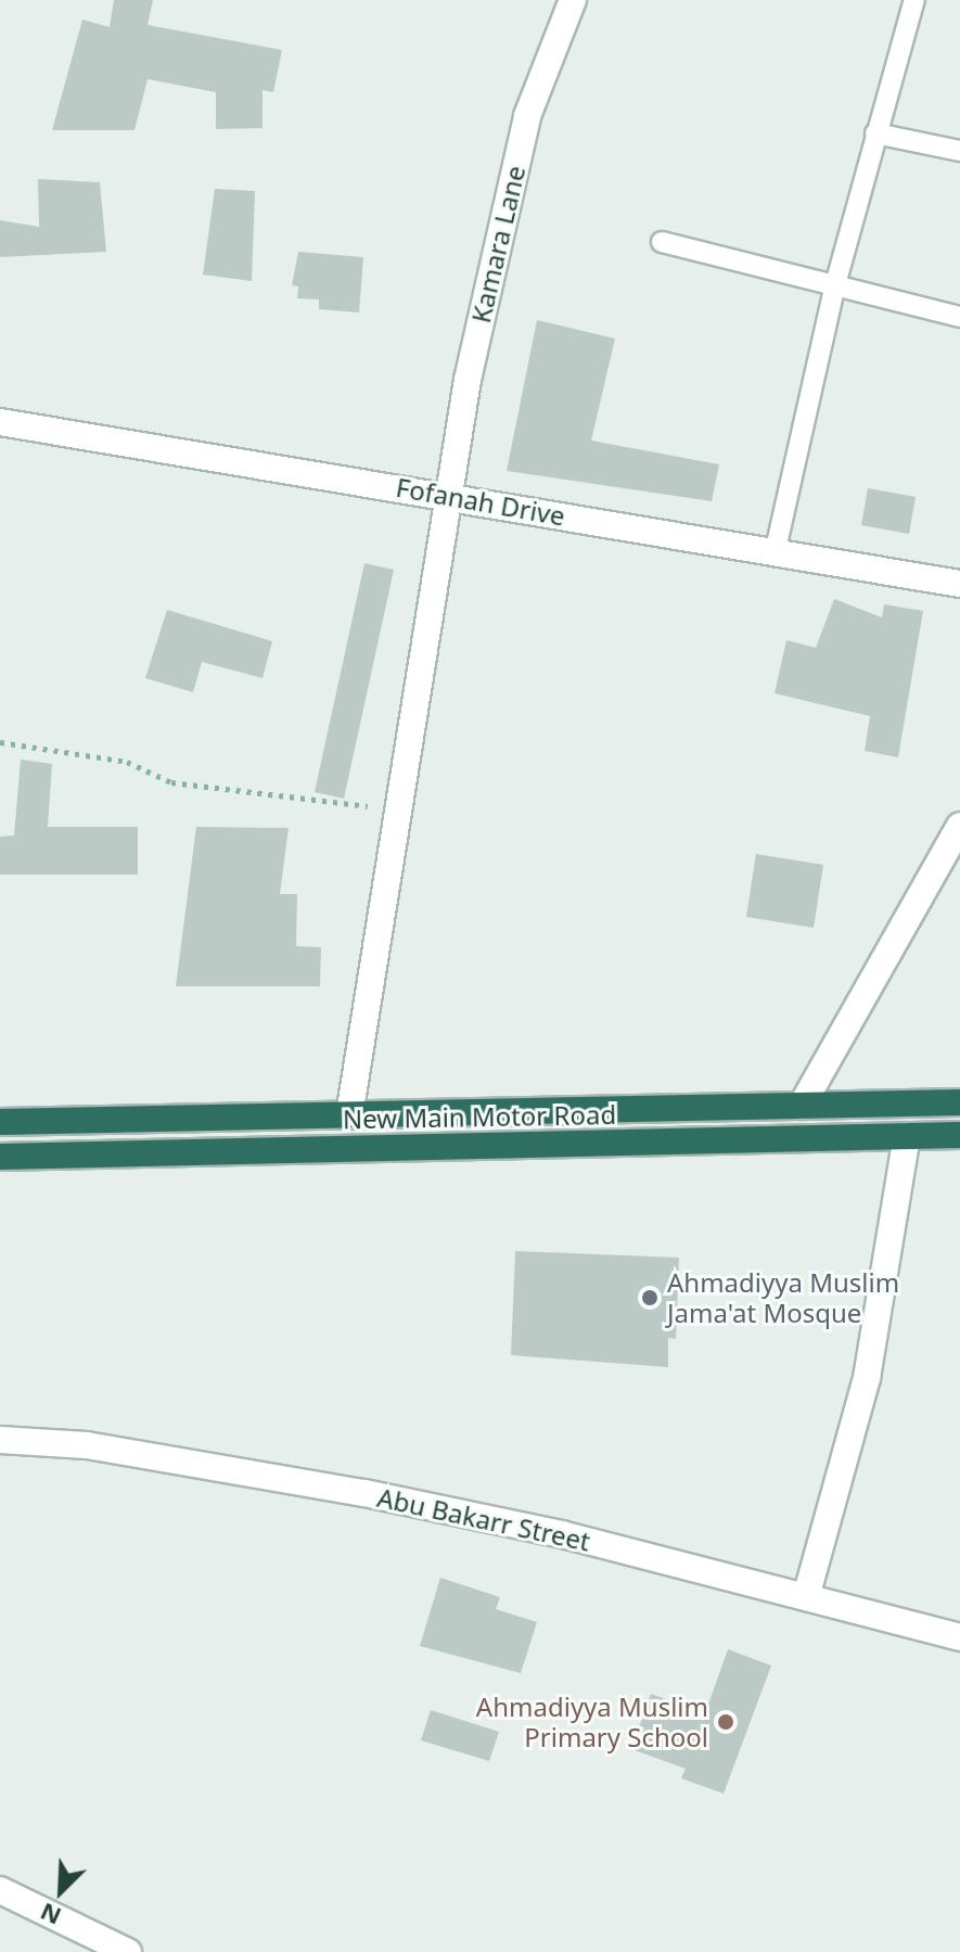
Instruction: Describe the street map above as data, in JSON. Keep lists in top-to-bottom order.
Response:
{
  "streets": {
    "highway": ["New Main Motor Road"],
    "street": ["Kamara Lane", "Fofanah Drive", "Abu Bakarr Street"]
  },
  "crossings": [
    ["Kamara Lane", "Fofanah Drive"],
    ["Kamara Lane", "New Main Motor Road"]
  ],
  "places": ["Ahmadiyya Muslim Jama'at Mosque", "Ahmadiyya Muslim Primary School"],
  "north": "bottom left"
}
